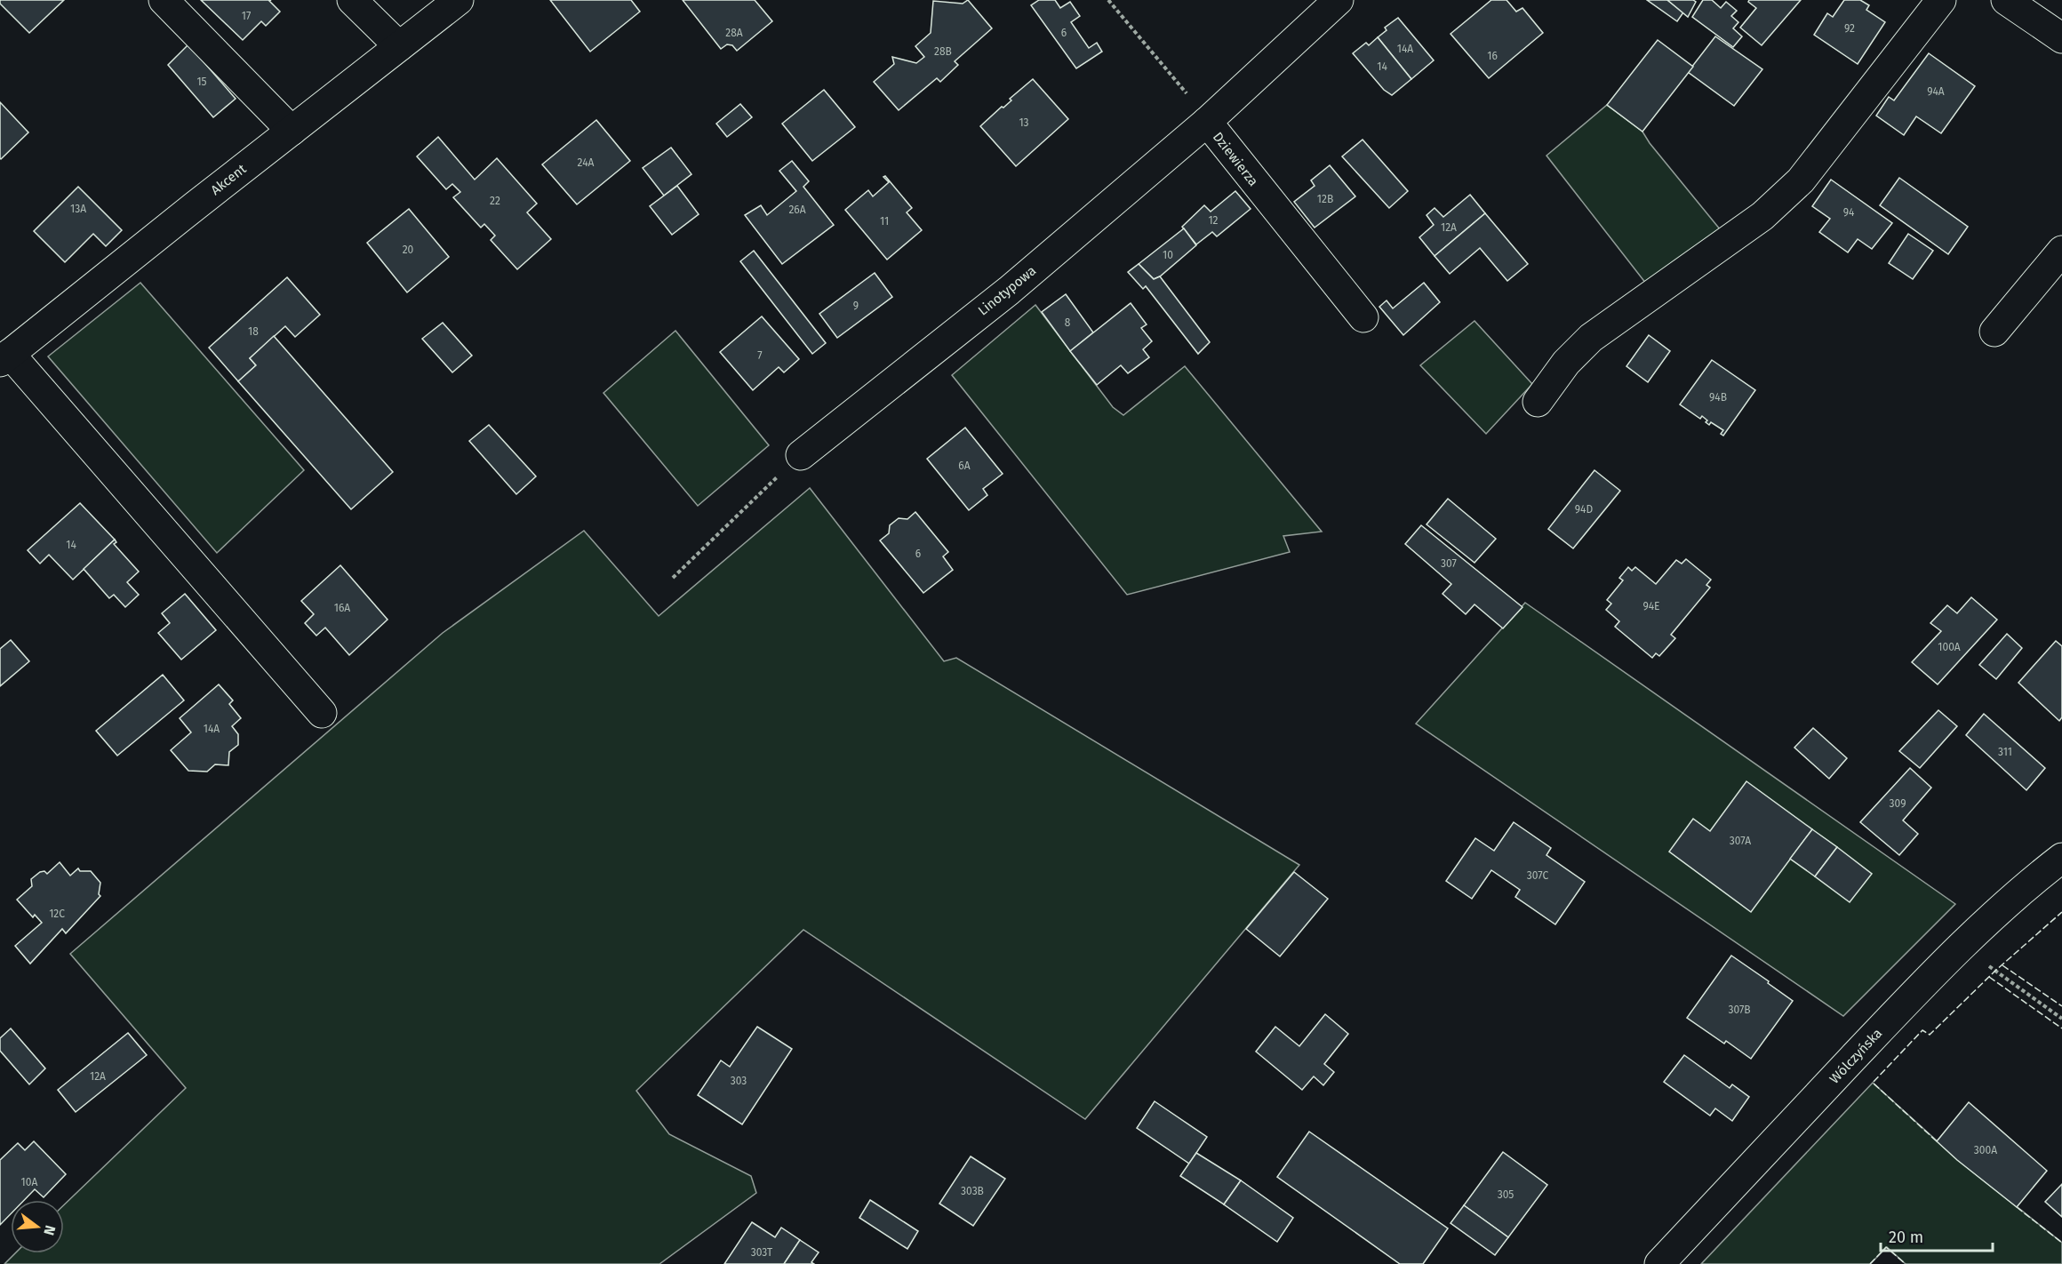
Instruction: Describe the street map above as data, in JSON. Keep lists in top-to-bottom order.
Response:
{
  "streets": {
    "street": [
      "Dziewierza",
      "Akcent",
      "Linotypowa",
      "Wólczyńska"
    ]
  },
  "crossings": [
    ["Dziewierza", "Linotypowa"]
  ],
  "house_numbers": [
    "17",
    "92",
    "28A",
    "6",
    "14A",
    "28B",
    "16",
    "14",
    "15",
    "94A",
    "13",
    "24A",
    "12B",
    "22",
    "13A",
    "26A",
    "94",
    "12",
    "11",
    "12A",
    "20",
    "10",
    "9",
    "8",
    "18",
    "7",
    "94B",
    "6A",
    "94D",
    "14",
    "6",
    "307",
    "94E",
    "16A",
    "100A",
    "14A",
    "311",
    "309",
    "307A",
    "307C",
    "12C",
    "307B",
    "12A",
    "303",
    "300A",
    "10A",
    "303B",
    "305",
    "303T"
  ],
  "scale_bar": "20 m",
  "north": "right"
}
